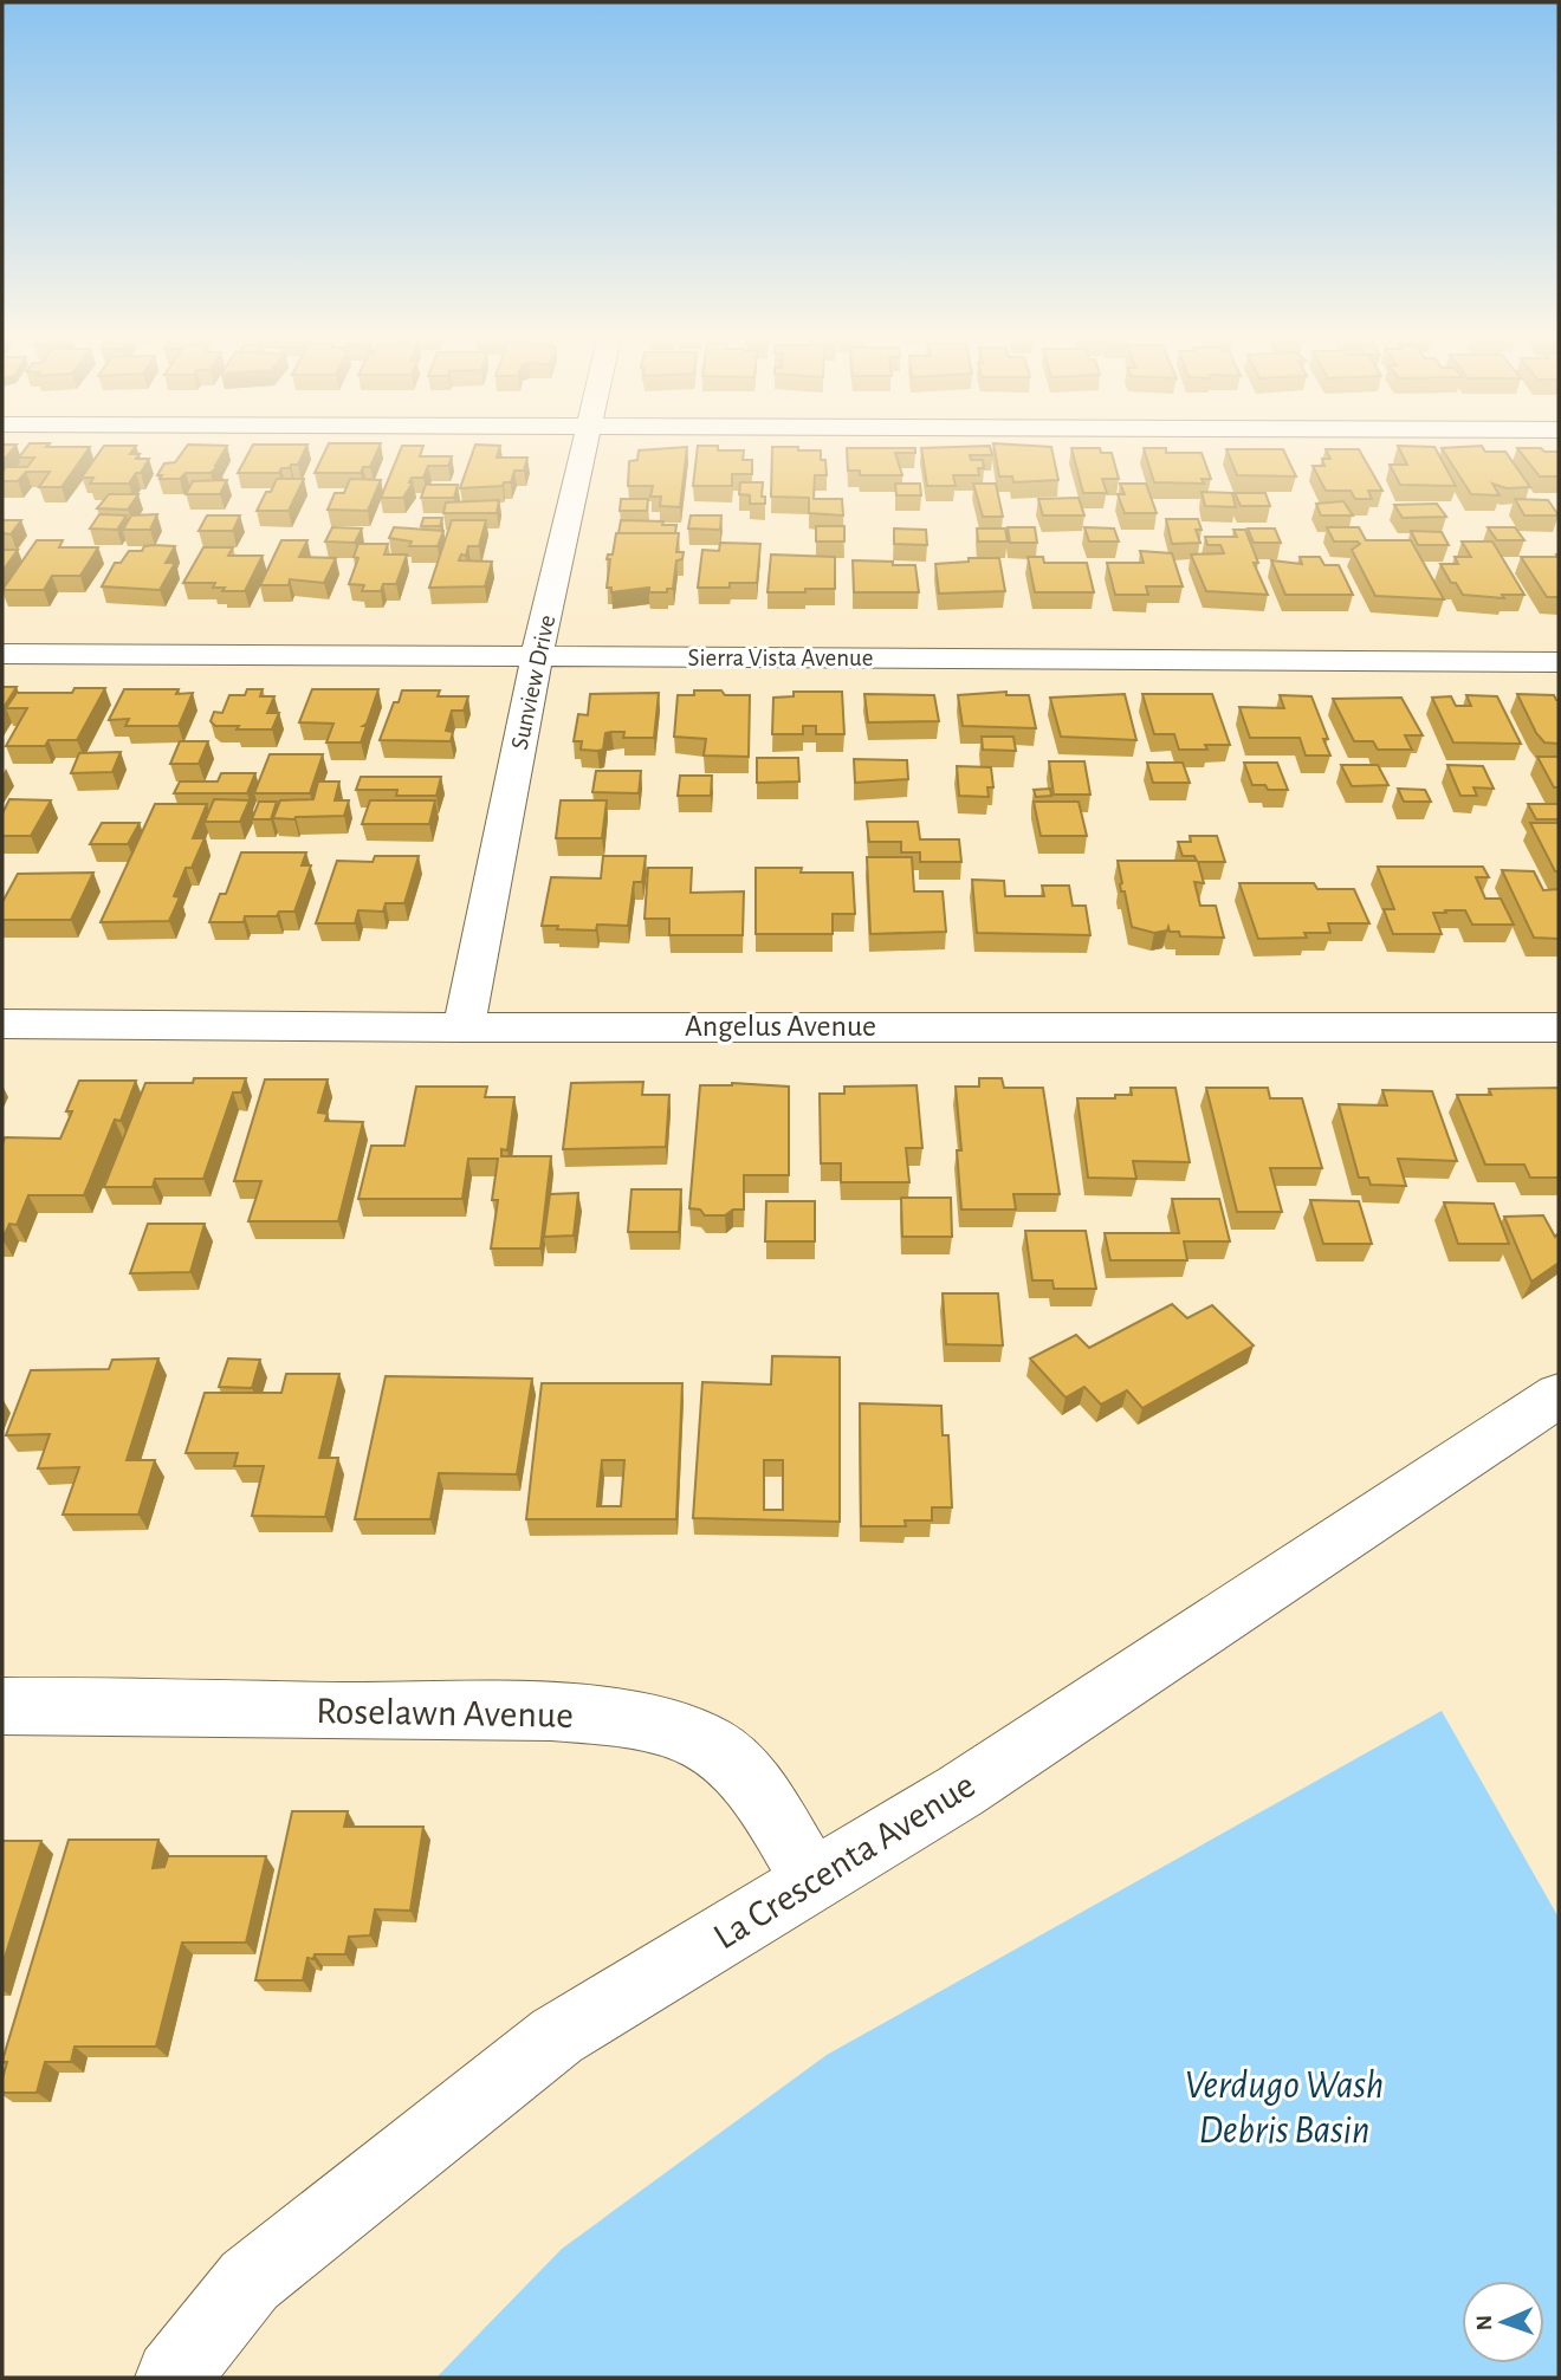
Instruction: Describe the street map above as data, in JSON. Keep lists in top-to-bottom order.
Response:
{
  "streets": {
    "street": [
      "Sierra Vista Avenue",
      "Sunview Drive",
      "Angelus Avenue",
      "Roselawn Avenue",
      "La Crescenta Avenue"
    ]
  },
  "crossings": [
    ["Sierra Vista Avenue", "Sunview Drive"],
    ["Sunview Drive", "Angelus Avenue"],
    ["Roselawn Avenue", "La Crescenta Avenue"]
  ],
  "water": ["Verdugo Wash Debris Basin"],
  "north": "left"
}
